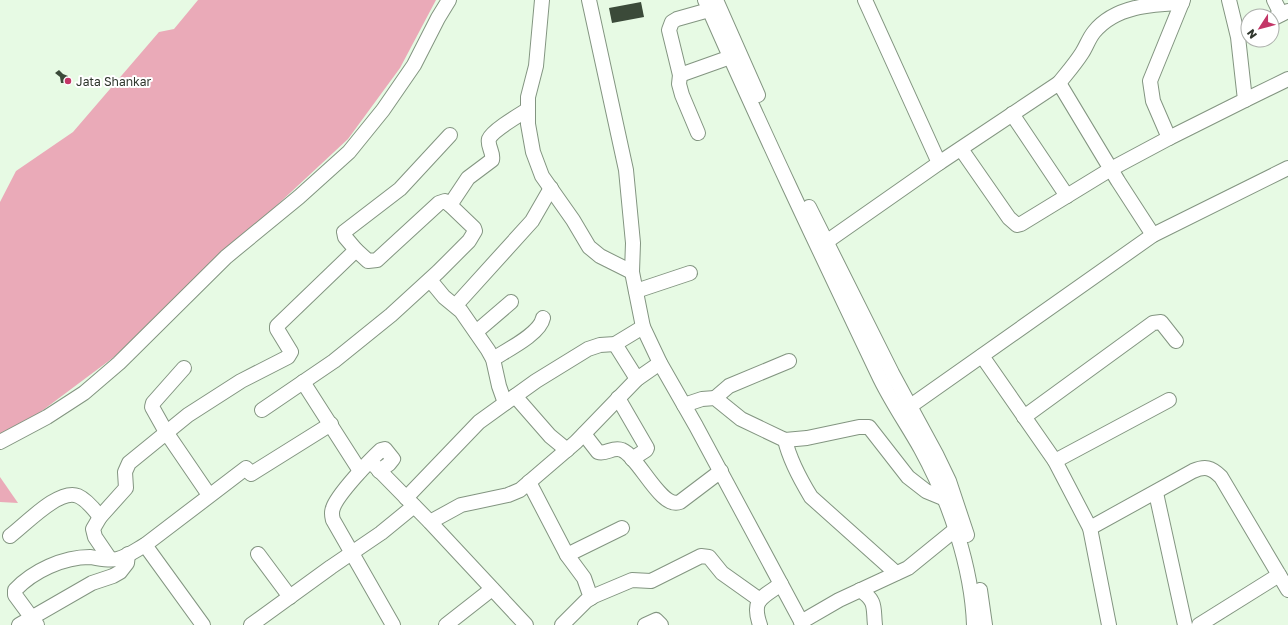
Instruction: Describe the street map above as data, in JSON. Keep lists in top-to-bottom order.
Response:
{
  "places": ["Jata Shankar"],
  "north": "bottom left"
}
